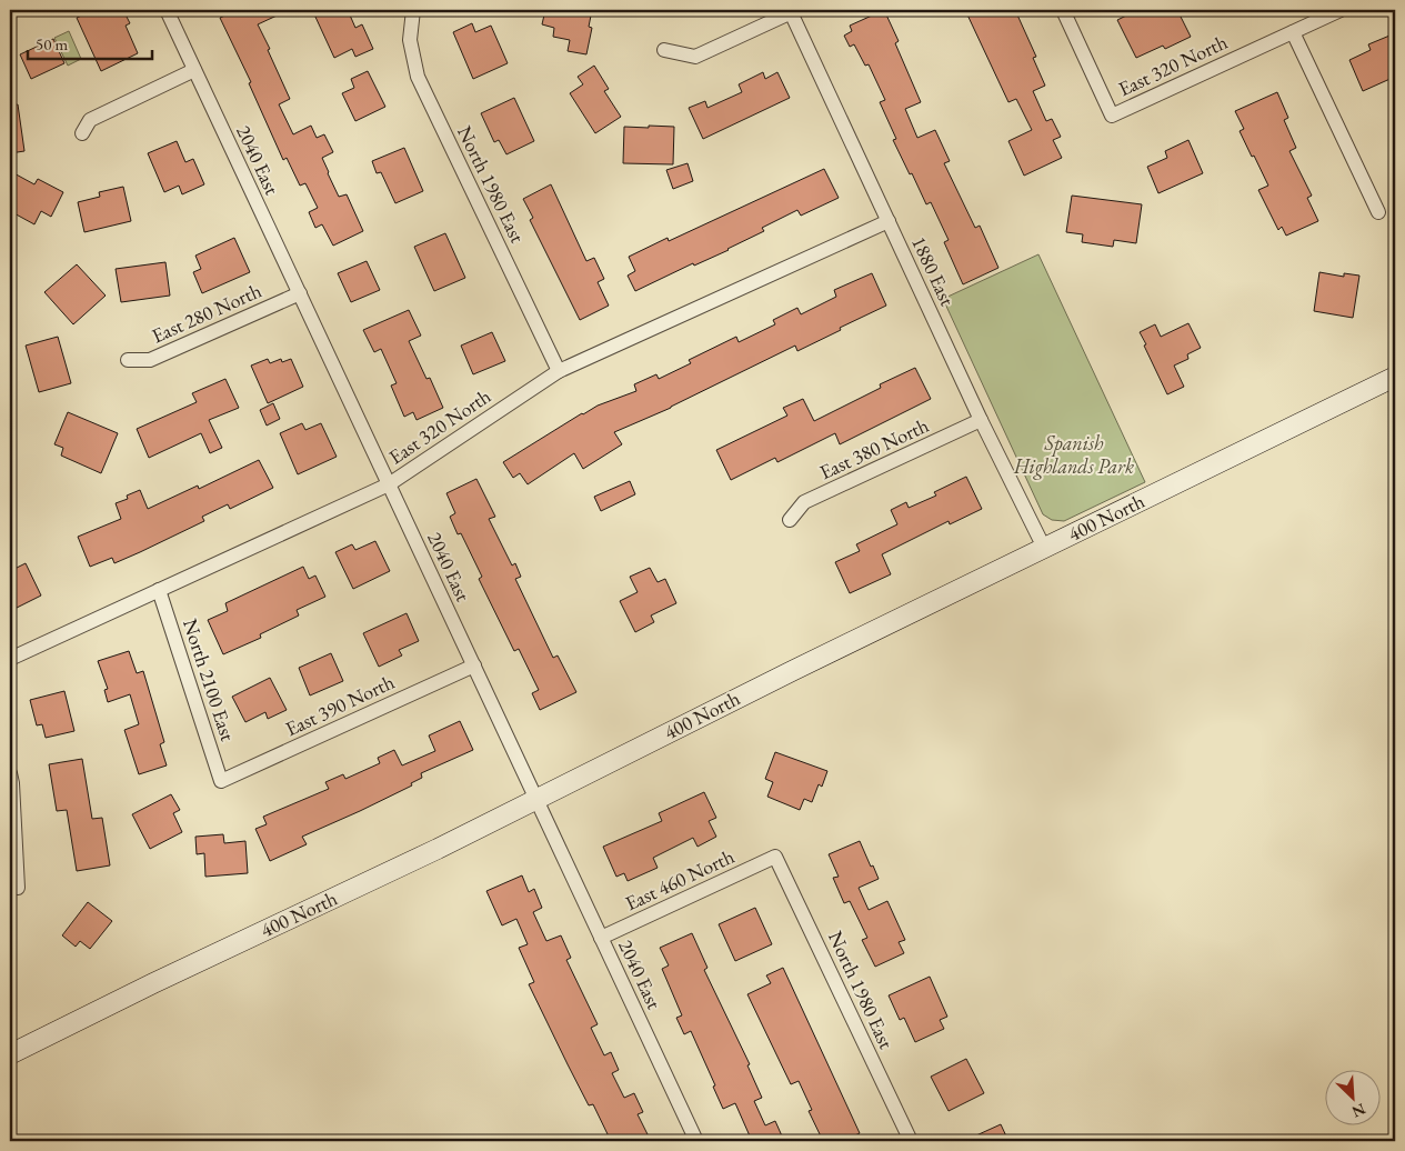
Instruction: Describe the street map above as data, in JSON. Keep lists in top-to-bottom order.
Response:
{
  "streets": {
    "main road": ["400 North"],
    "street": [
      "East 320 North",
      "2040 East",
      "North 1980 East",
      "1880 East",
      "East 280 North",
      "East 380 North",
      "North 2100 East",
      "East 390 North",
      "East 460 North"
    ]
  },
  "crossings": [
    ["East 320 North", "2040 East"],
    ["East 320 North", "North 1980 East"],
    ["East 320 North", "1880 East"],
    ["East 320 North", "North 2100 East"],
    ["2040 East", "East 280 North"],
    ["2040 East", "400 North"],
    ["2040 East", "East 390 North"],
    ["2040 East", "East 460 North"],
    ["North 1980 East", "East 460 North"],
    ["1880 East", "East 380 North"],
    ["1880 East", "400 North"],
    ["North 2100 East", "East 390 North"]
  ],
  "parks": ["Spanish Highlands Park"],
  "scale_bar": "50 m",
  "north": "bottom right"
}
